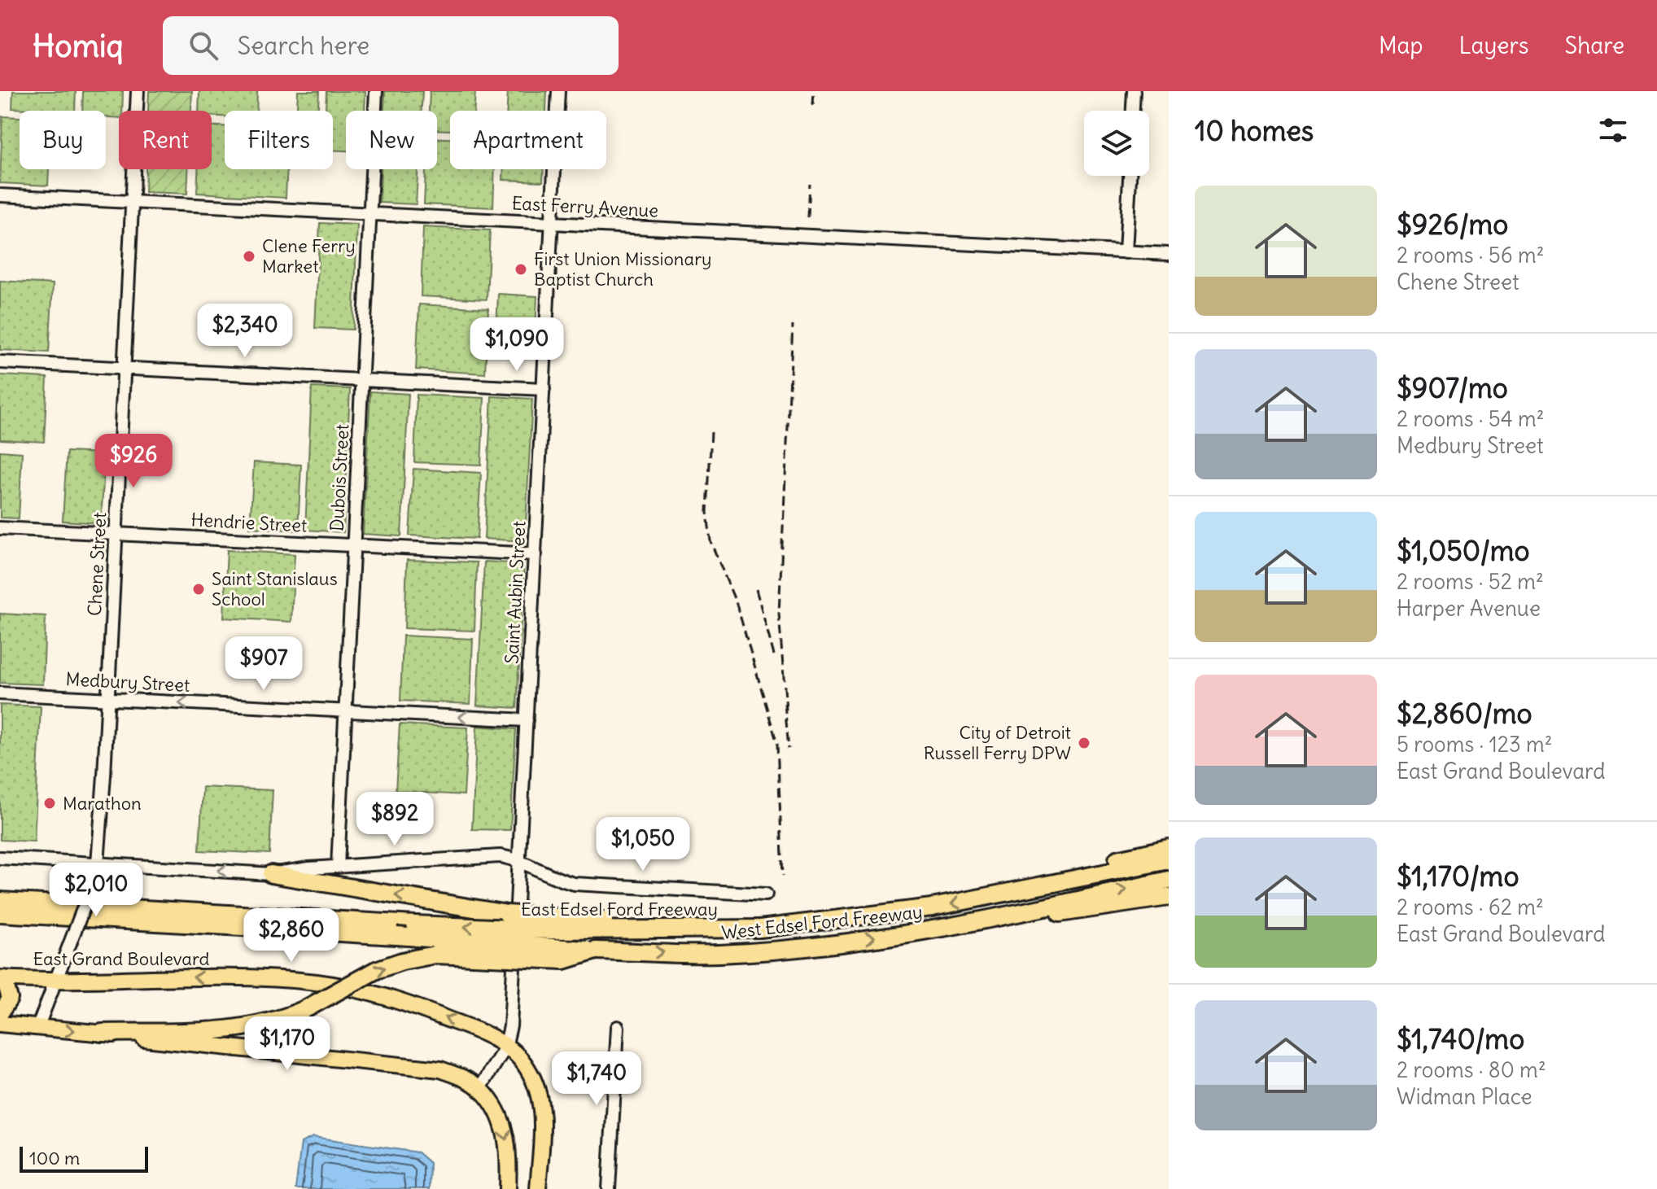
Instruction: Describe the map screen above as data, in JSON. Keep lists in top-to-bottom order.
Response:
{
  "streets": {
    "highway": ["East Edsel Ford Freeway", "West Edsel Ford Freeway"],
    "main road": ["East Grand Boulevard"],
    "street": [
      "East Ferry Avenue",
      "Dubois Street",
      "Hendrie Street",
      "Chene Street",
      "Saint Aubin Street",
      "Medbury Street"
    ]
  },
  "crossings": [
    ["East Ferry Avenue", "Dubois Street"],
    ["East Ferry Avenue", "Chene Street"],
    ["East Ferry Avenue", "Saint Aubin Street"],
    ["Dubois Street", "Hendrie Street"],
    ["Dubois Street", "Medbury Street"],
    ["Hendrie Street", "Chene Street"],
    ["Hendrie Street", "Saint Aubin Street"],
    ["Chene Street", "Medbury Street"],
    ["Chene Street", "East Grand Boulevard"],
    ["Saint Aubin Street", "Medbury Street"],
    ["Saint Aubin Street", "East Grand Boulevard"]
  ],
  "one_way": ["Medbury Street"],
  "places": [
    "Clene Ferry Market",
    "First Union Missionary Baptist Church",
    "Saint Stanislaus School",
    "City of Detroit Russell Ferry DPW",
    "Marathon"
  ],
  "scale_bar": "100 m",
  "page": {
    "header": "Homiq",
    "search": "Search here",
    "nav": ["Map", "Layers", "Share"],
    "heading": "10 homes",
    "chip": [
      "Buy",
      "Rent",
      "Filters",
      "New",
      "Apartment"
    ],
    "list": [
      {
        "name": "$926/mo",
        "note": "2 rooms · 56 m² · Chene Street"
      },
      {
        "name": "$907/mo",
        "note": "2 rooms · 54 m² · Medbury Street"
      },
      {
        "name": "$1,050/mo",
        "note": "2 rooms · 52 m² · Harper Avenue"
      },
      {
        "name": "$2,860/mo",
        "note": "5 rooms · 123 m² · East Grand Boulevard"
      },
      {
        "name": "$1,170/mo",
        "note": "2 rooms · 62 m² · East Grand Boulevard"
      },
      {
        "name": "$1,740/mo",
        "note": "2 rooms · 80 m² · Widman Place"
      }
    ],
    "price": [
      "$2,340",
      "$1,090",
      "$926",
      "$907",
      "$892",
      "$1,050",
      "$2,010",
      "$2,860",
      "$1,170",
      "$1,740"
    ],
    "scale": "100 m"
  }
}
